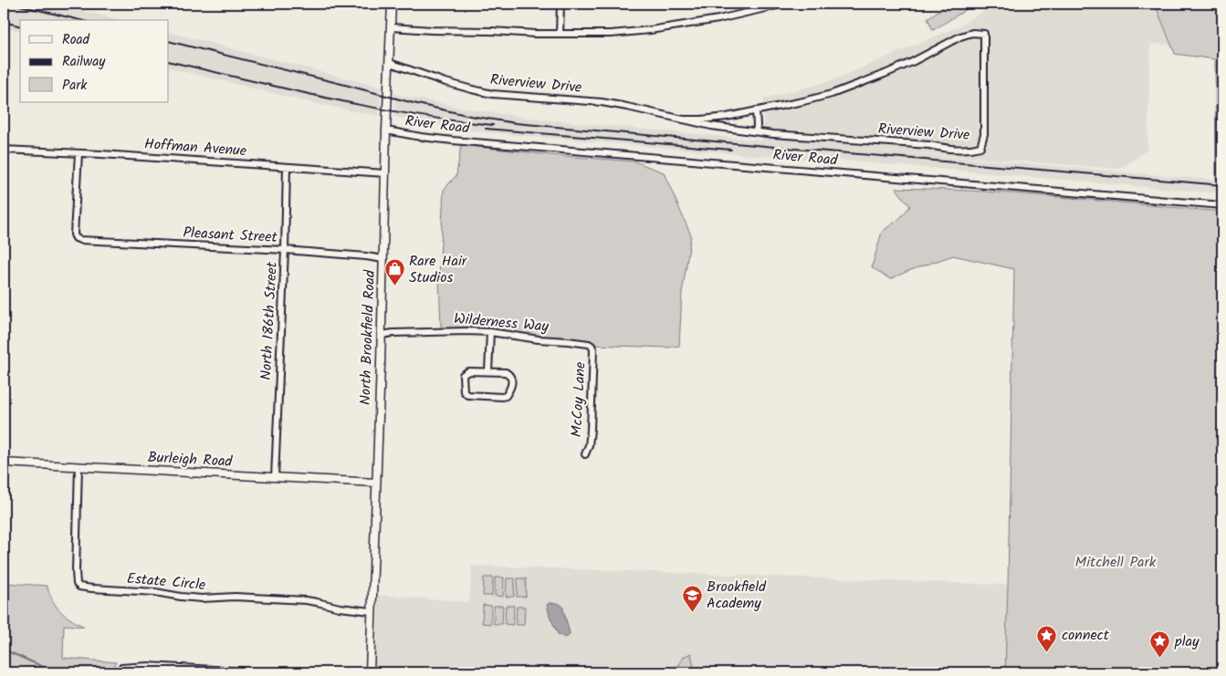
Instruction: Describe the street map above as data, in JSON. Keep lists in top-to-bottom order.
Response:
{
  "streets": {
    "street": [
      "Riverview Drive",
      "River Road",
      "Hoffman Avenue",
      "Pleasant Street",
      "North 186th Street",
      "Wilderness Way",
      "North Brookfield Road",
      "McCoy Lane",
      "Burleigh Road",
      "Estate Circle"
    ]
  },
  "crossings": [
    ["Riverview Drive", "North Brookfield Road"],
    ["River Road", "North Brookfield Road"],
    ["Hoffman Avenue", "Pleasant Street"],
    ["Hoffman Avenue", "North 186th Street"],
    ["Hoffman Avenue", "North Brookfield Road"],
    ["Pleasant Street", "North 186th Street"],
    ["Pleasant Street", "North Brookfield Road"],
    ["North 186th Street", "Burleigh Road"],
    ["Wilderness Way", "North Brookfield Road"],
    ["Wilderness Way", "McCoy Lane"],
    ["North Brookfield Road", "Burleigh Road"],
    ["North Brookfield Road", "Estate Circle"],
    ["Burleigh Road", "Estate Circle"]
  ],
  "parks": ["Mitchell Park"],
  "places": {
    "shop": ["Rare Hair Studios"],
    "school or university": ["Brookfield Academy"],
    "place": ["connect", "play"]
  },
  "legend": ["Road", "Railway", "Park"]
}
